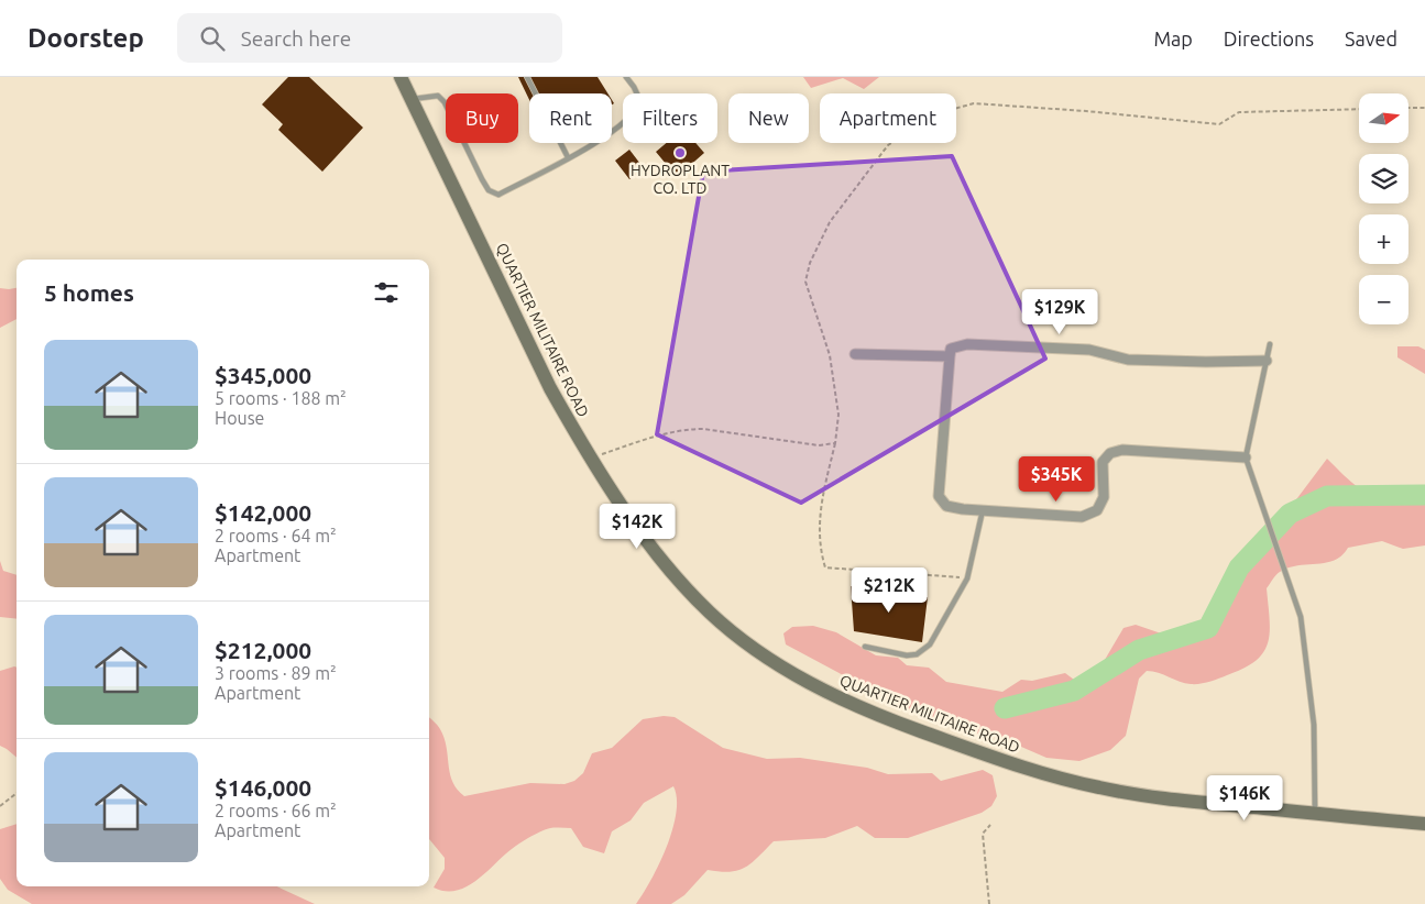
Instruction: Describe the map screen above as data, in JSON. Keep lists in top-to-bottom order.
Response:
{
  "streets": {
    "main road": ["QUARTIER MILITAIRE ROAD"]
  },
  "places": ["HYDROPLANT CO. LTD"],
  "north": "right",
  "page": {
    "header": "Doorstep",
    "search": "Search here",
    "nav": ["Map", "Directions", "Saved"],
    "map_buttons": ["+", "−"],
    "chip": [
      "Buy",
      "Rent",
      "Filters",
      "New",
      "Apartment"
    ],
    "heading": "5 homes",
    "price": [
      "$129K",
      "$345K",
      "$142K",
      "$212K",
      "$146K"
    ],
    "list": [
      {
        "name": "$345,000",
        "note": "5 rooms · 188 m² · House"
      },
      {
        "name": "$142,000",
        "note": "2 rooms · 64 m² · Apartment"
      },
      {
        "name": "$212,000",
        "note": "3 rooms · 89 m² · Apartment"
      },
      {
        "name": "$146,000",
        "note": "2 rooms · 66 m² · Apartment"
      }
    ]
  }
}
